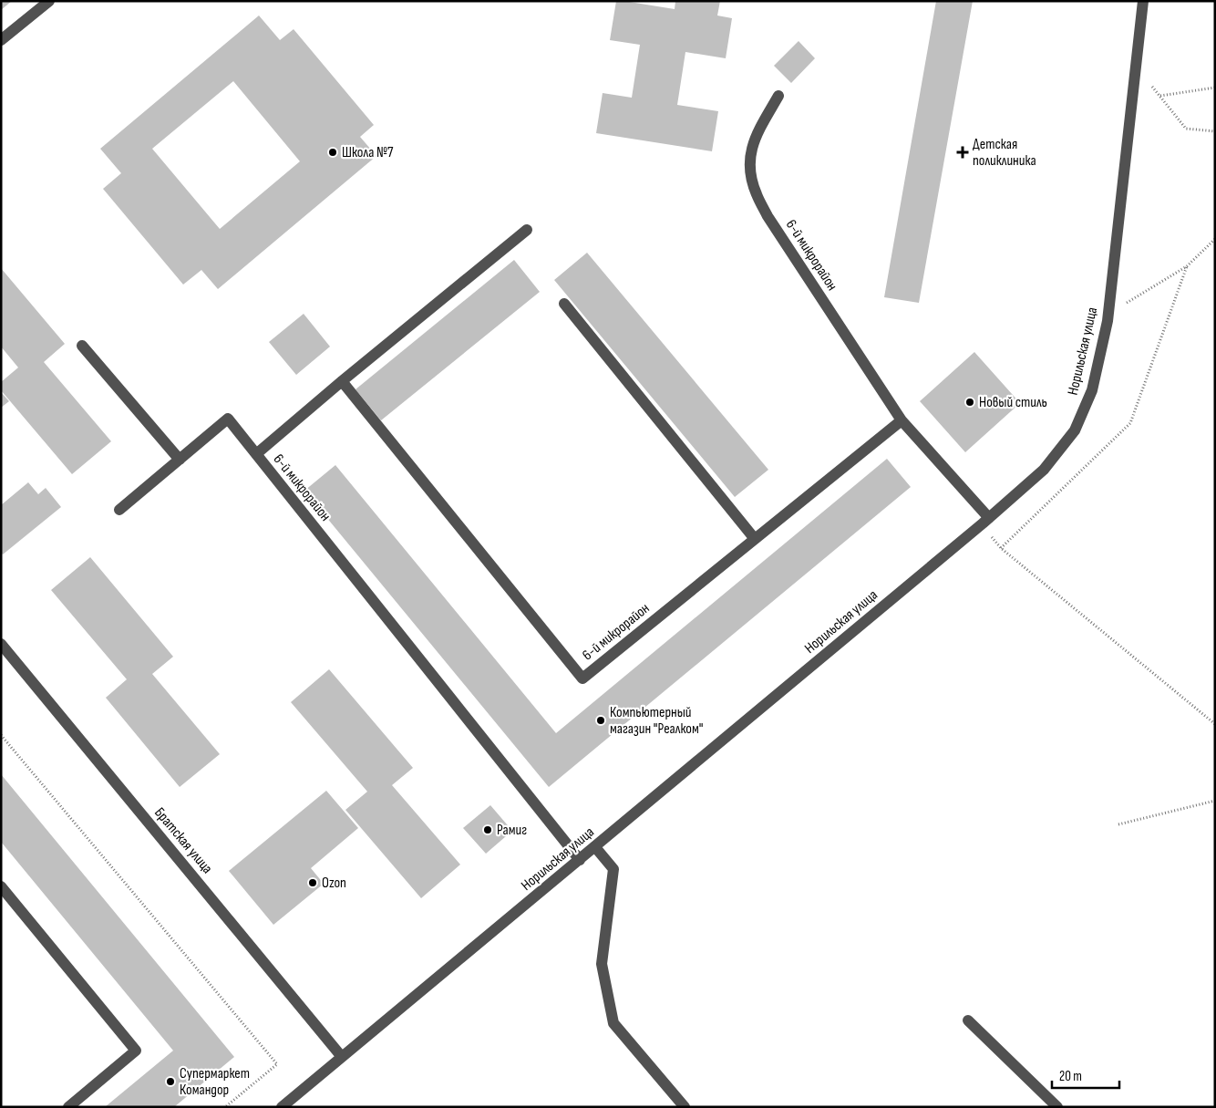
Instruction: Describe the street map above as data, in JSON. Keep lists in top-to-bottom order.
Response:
{
  "streets": {
    "street": ["6-й микрорайон", "Норильская улица", "Братская улица"]
  },
  "crossings": [
    ["6-й микрорайон", "Норильская улица"],
    ["Норильская улица", "Братская улица"]
  ],
  "places": {
    "other": [
      "Школа №7",
      "Новый стиль",
      "Компьютерный магазин \"Реалком\"",
      "Рамиг",
      "Ozon",
      "Супермаркет Командор"
    ],
    "health": ["Детская поликлиника"]
  },
  "scale_bar": "20 m"
}
